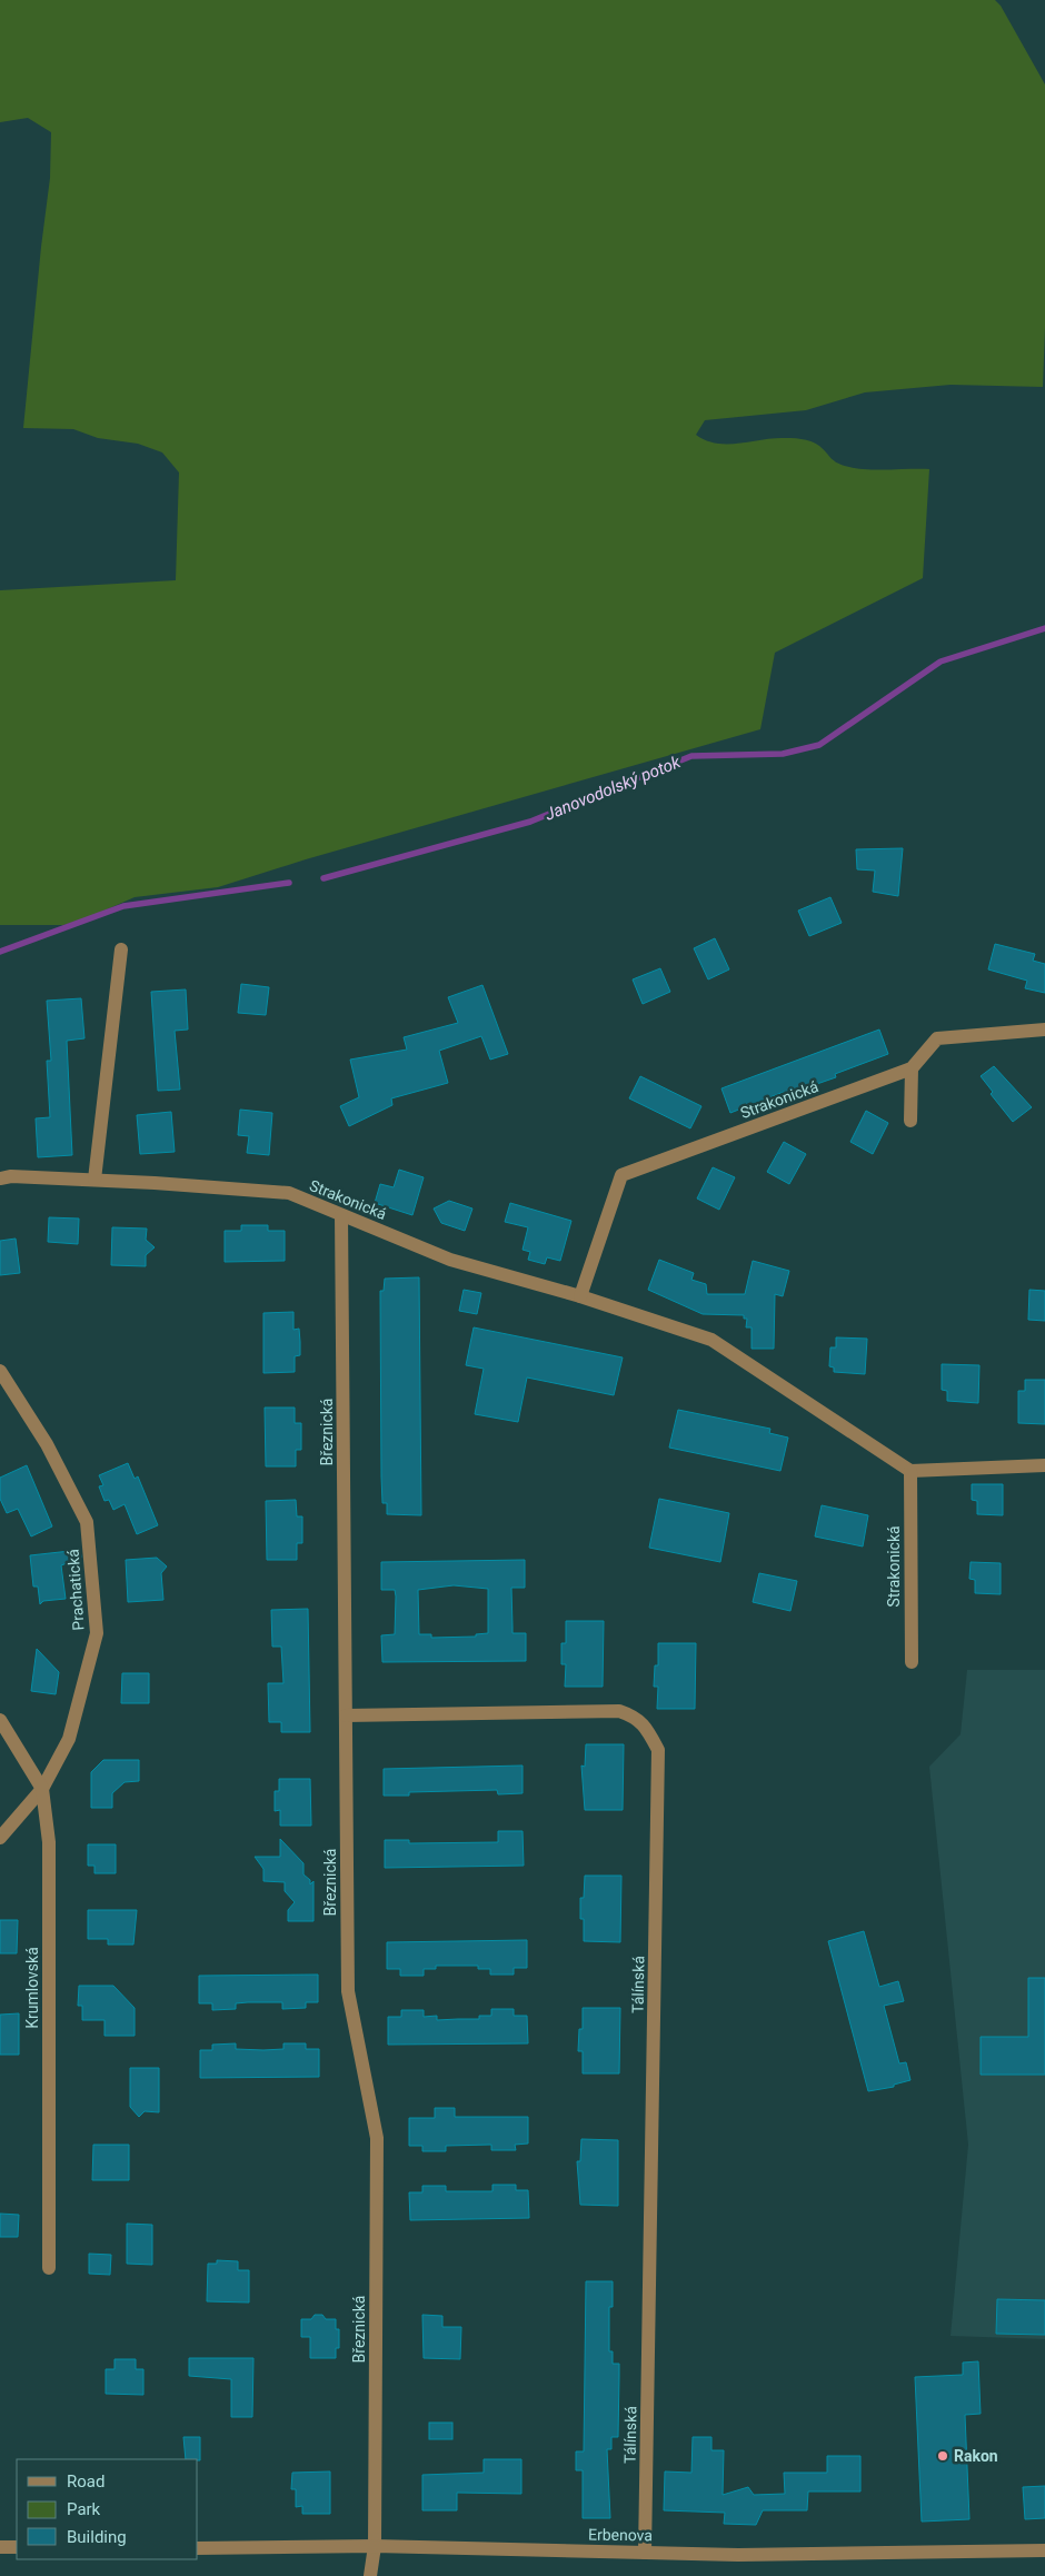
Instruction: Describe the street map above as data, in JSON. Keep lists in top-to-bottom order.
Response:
{
  "streets": {
    "street": [
      "Strakonická",
      "Březnická",
      "Prachatická",
      "Tálínská",
      "Krumlovská",
      "Erbenova"
    ]
  },
  "crossings": [
    ["Strakonická", "Březnická"],
    ["Březnická", "Tálínská"],
    ["Březnická", "Erbenova"],
    ["Prachatická", "Krumlovská"],
    ["Tálínská", "Erbenova"]
  ],
  "water": ["Janovodolský potok"],
  "places": ["Rakon"],
  "legend": ["Road", "Park", "Building"]
}
